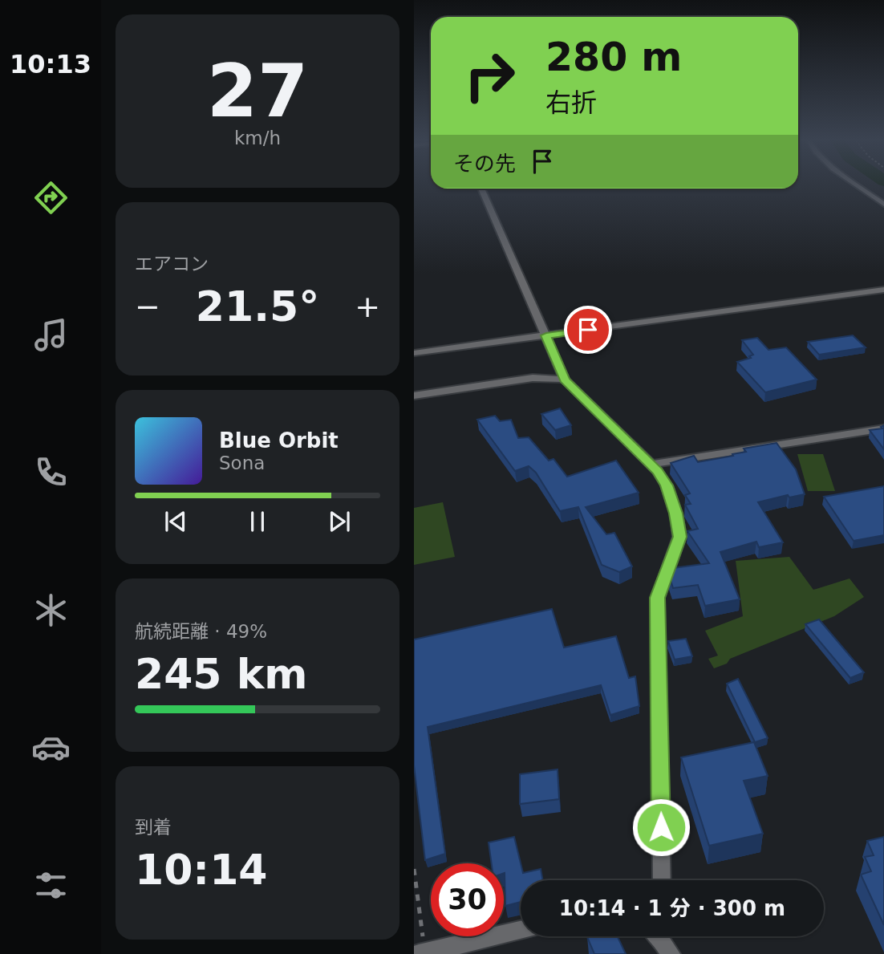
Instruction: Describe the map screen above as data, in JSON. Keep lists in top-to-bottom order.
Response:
{
  "page": {
    "tabs": "10:13",
    "tile": [
      ["27", "km/h"],
      "エアコン",
      ["航続距離 · 49%", "245 km"],
      ["到着", "10:14"]
    ],
    "turn": ["280 m", "右折"],
    "then": "その先",
    "heat": ["−", "21.5°", "+"],
    "song": ["Blue Orbit", "Sona"],
    "limit": "30",
    "trip": "10:14 · 1 分 · 300 m"
  }
}
